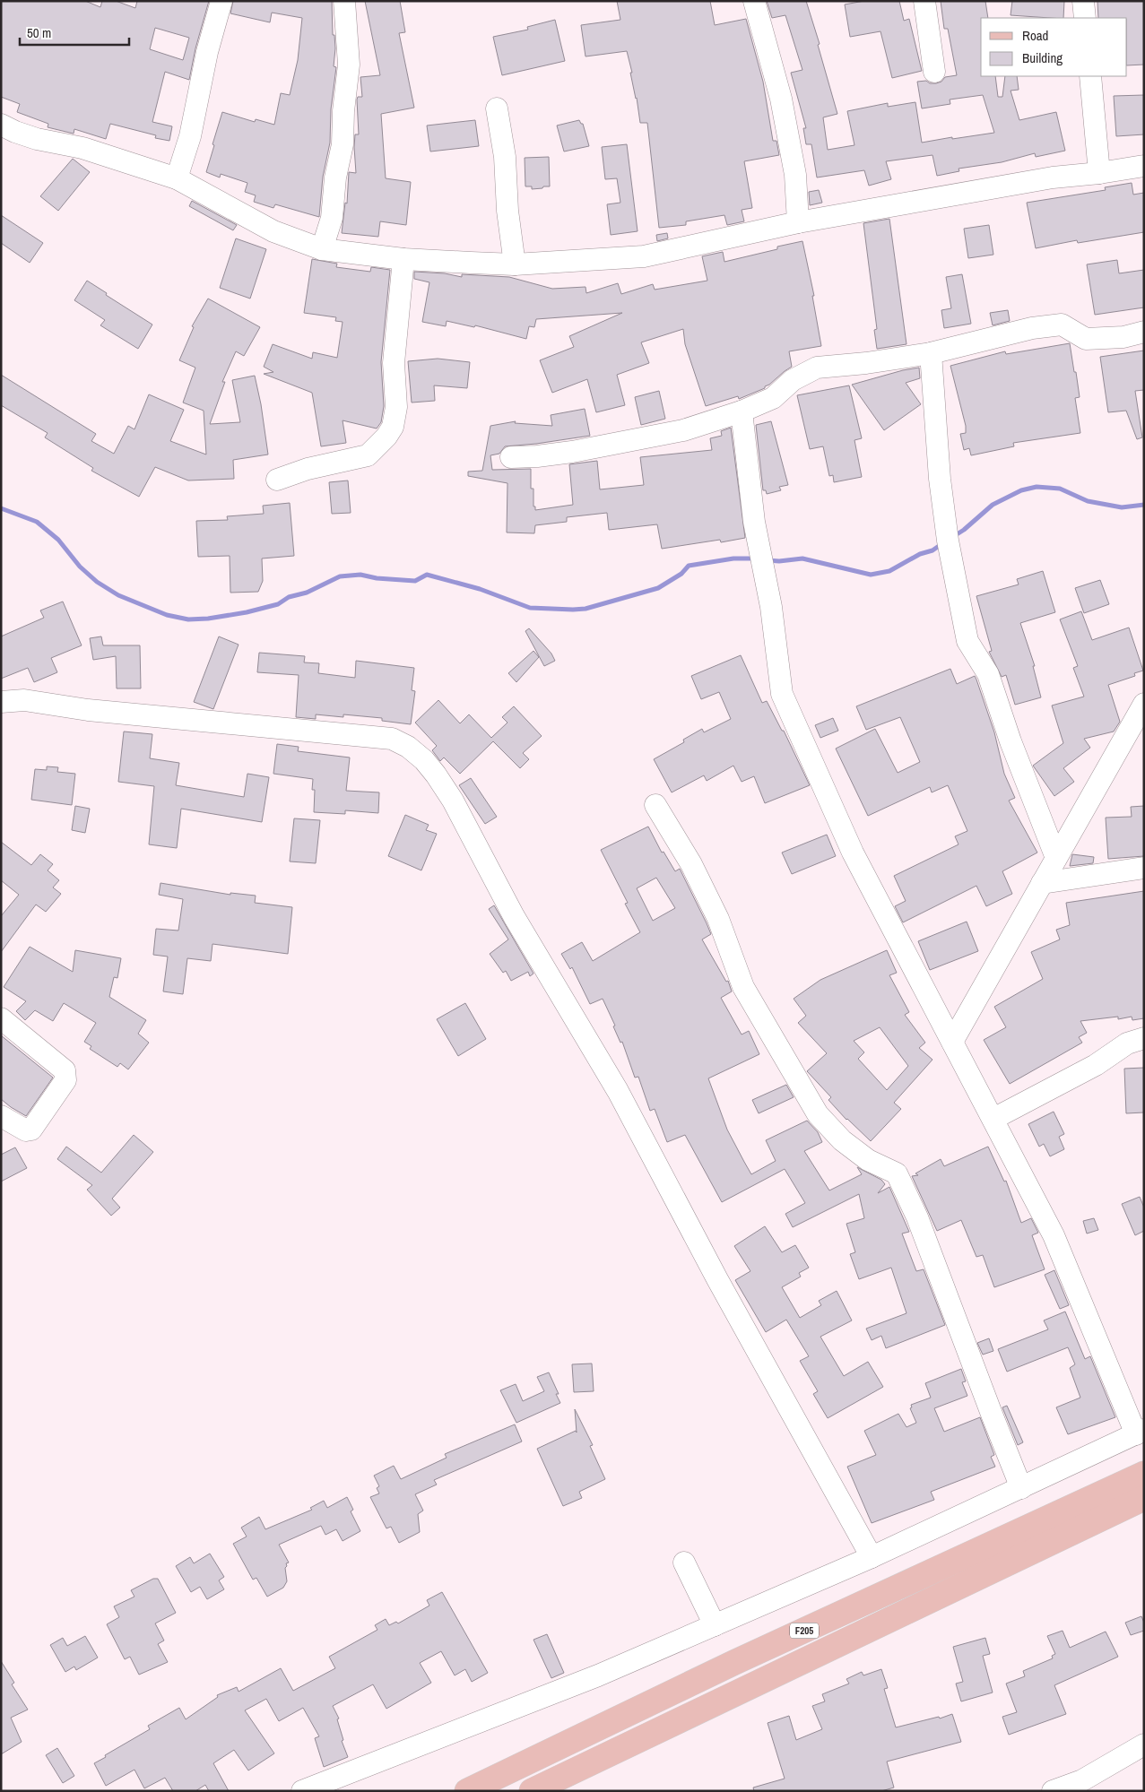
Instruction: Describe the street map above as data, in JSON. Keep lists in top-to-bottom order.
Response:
{
  "streets": {
    "main road": ["F205"]
  },
  "legend": ["Road", "Building"],
  "scale_bar": "50 m"
}
